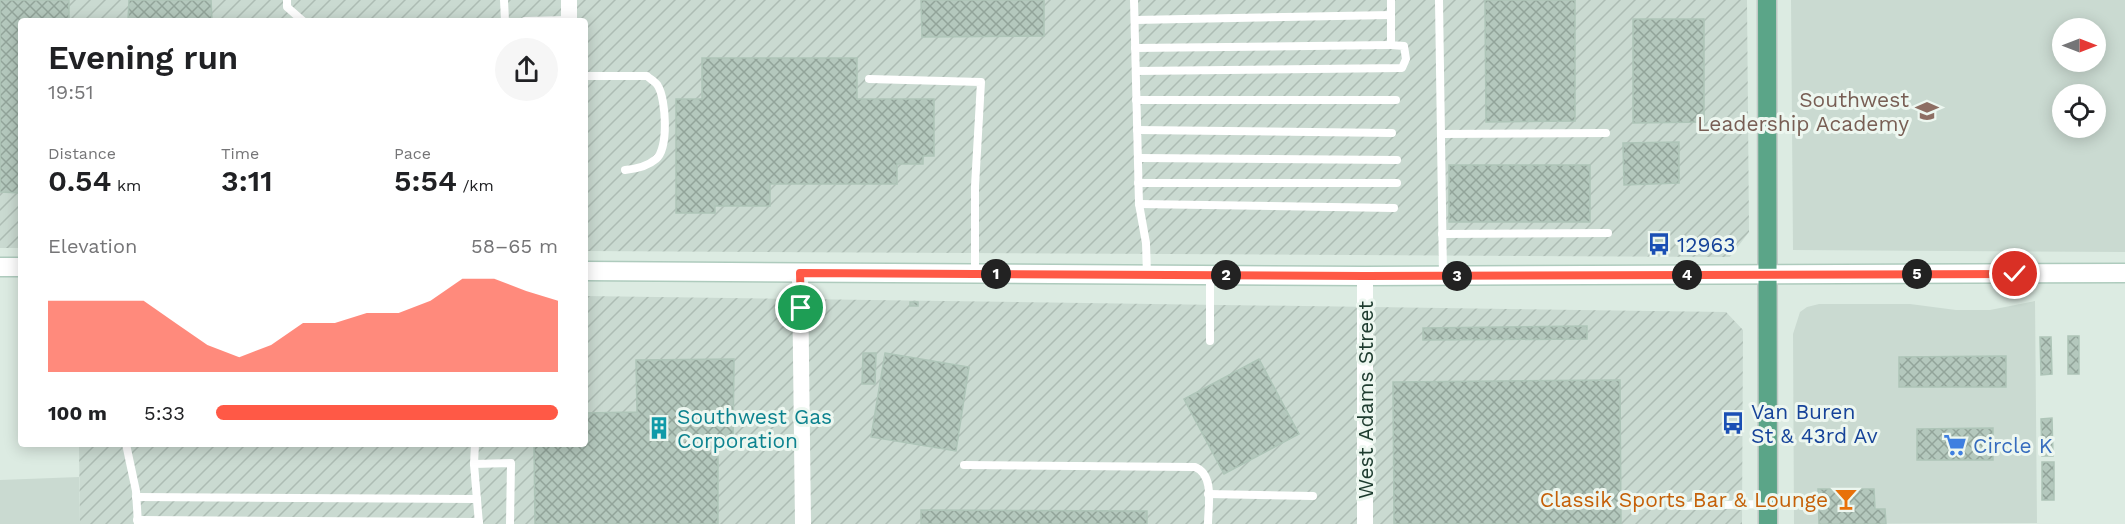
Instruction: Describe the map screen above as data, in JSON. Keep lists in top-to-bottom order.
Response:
{
  "streets": {
    "street": ["West Adams Street"]
  },
  "places": {
    "school or university": ["Southwest Leadership Academy"],
    "bus stop": ["12963", "Van Buren St & 43rd Av"],
    "building": ["Southwest Gas Corporation"],
    "supermarket": ["Circle K"],
    "bar": ["Classik Sports Bar & Lounge"]
  },
  "north": "right",
  "page": {
    "heading": ["Evening run", "19:51"],
    "stats": [
      ["Distance", "0.54 km"],
      ["Time", "3:11"],
      ["Pace", "5:54 /km"]
    ],
    "chart": ["Elevation", "58–65 m"],
    "pins": [
      "1",
      "5",
      "2",
      "4",
      "3"
    ],
    "list": [
      {
        "name": "100 m",
        "note": "5:33"
      }
    ]
  }
}
